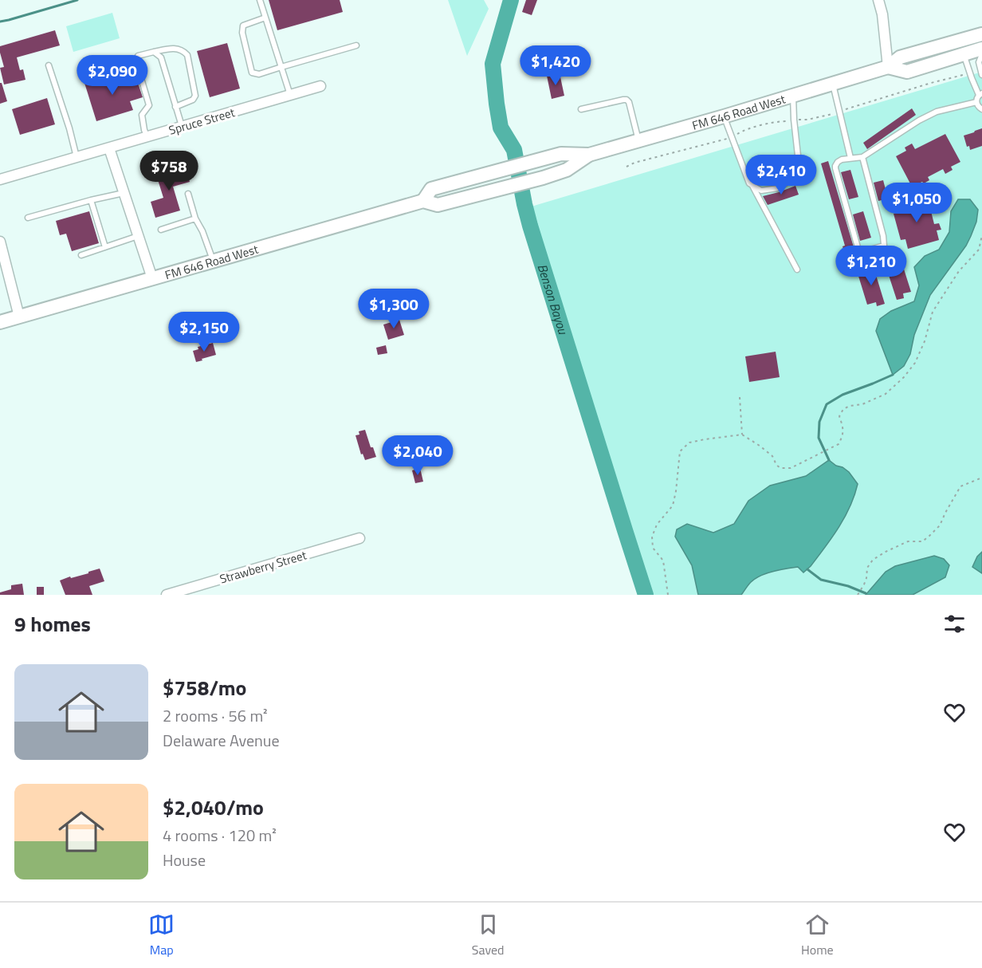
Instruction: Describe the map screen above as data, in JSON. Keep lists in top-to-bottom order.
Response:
{
  "streets": {
    "main road": ["FM 646 Road West"],
    "street": ["Spruce Street", "Strawberry Street"]
  },
  "water": ["Benson Bayou"],
  "page": {
    "price": [
      "$1,420",
      "$2,090",
      "$758",
      "$2,410",
      "$1,050",
      "$1,210",
      "$1,300",
      "$2,150",
      "$2,040"
    ],
    "heading": "9 homes",
    "list": [
      {
        "name": "$758/mo",
        "note": "2 rooms · 56 m² · Delaware Avenue"
      },
      {
        "name": "$2,040/mo",
        "note": "4 rooms · 120 m² · House"
      }
    ],
    "tabs": ["Map", "Saved", "Home"]
  }
}
